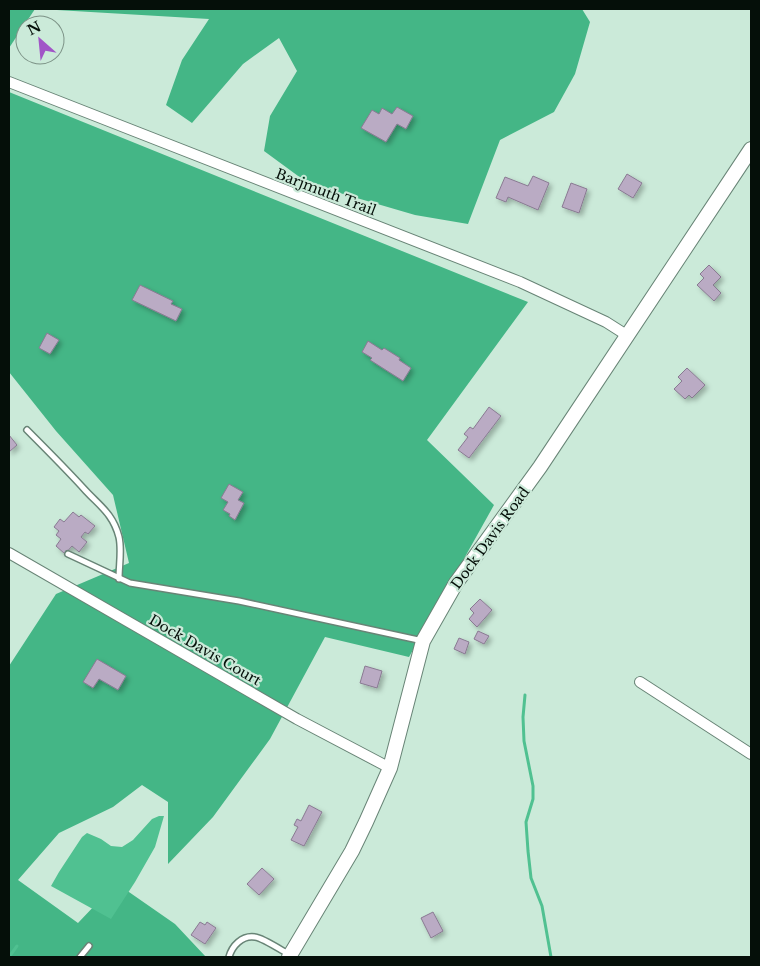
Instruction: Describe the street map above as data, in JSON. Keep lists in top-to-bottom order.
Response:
{
  "streets": {
    "street": ["Barjmuth Trail", "Dock Davis Road", "Dock Davis Court"]
  },
  "crossings": [
    ["Barjmuth Trail", "Dock Davis Road"],
    ["Dock Davis Road", "Dock Davis Court"]
  ],
  "north": "top left"
}
